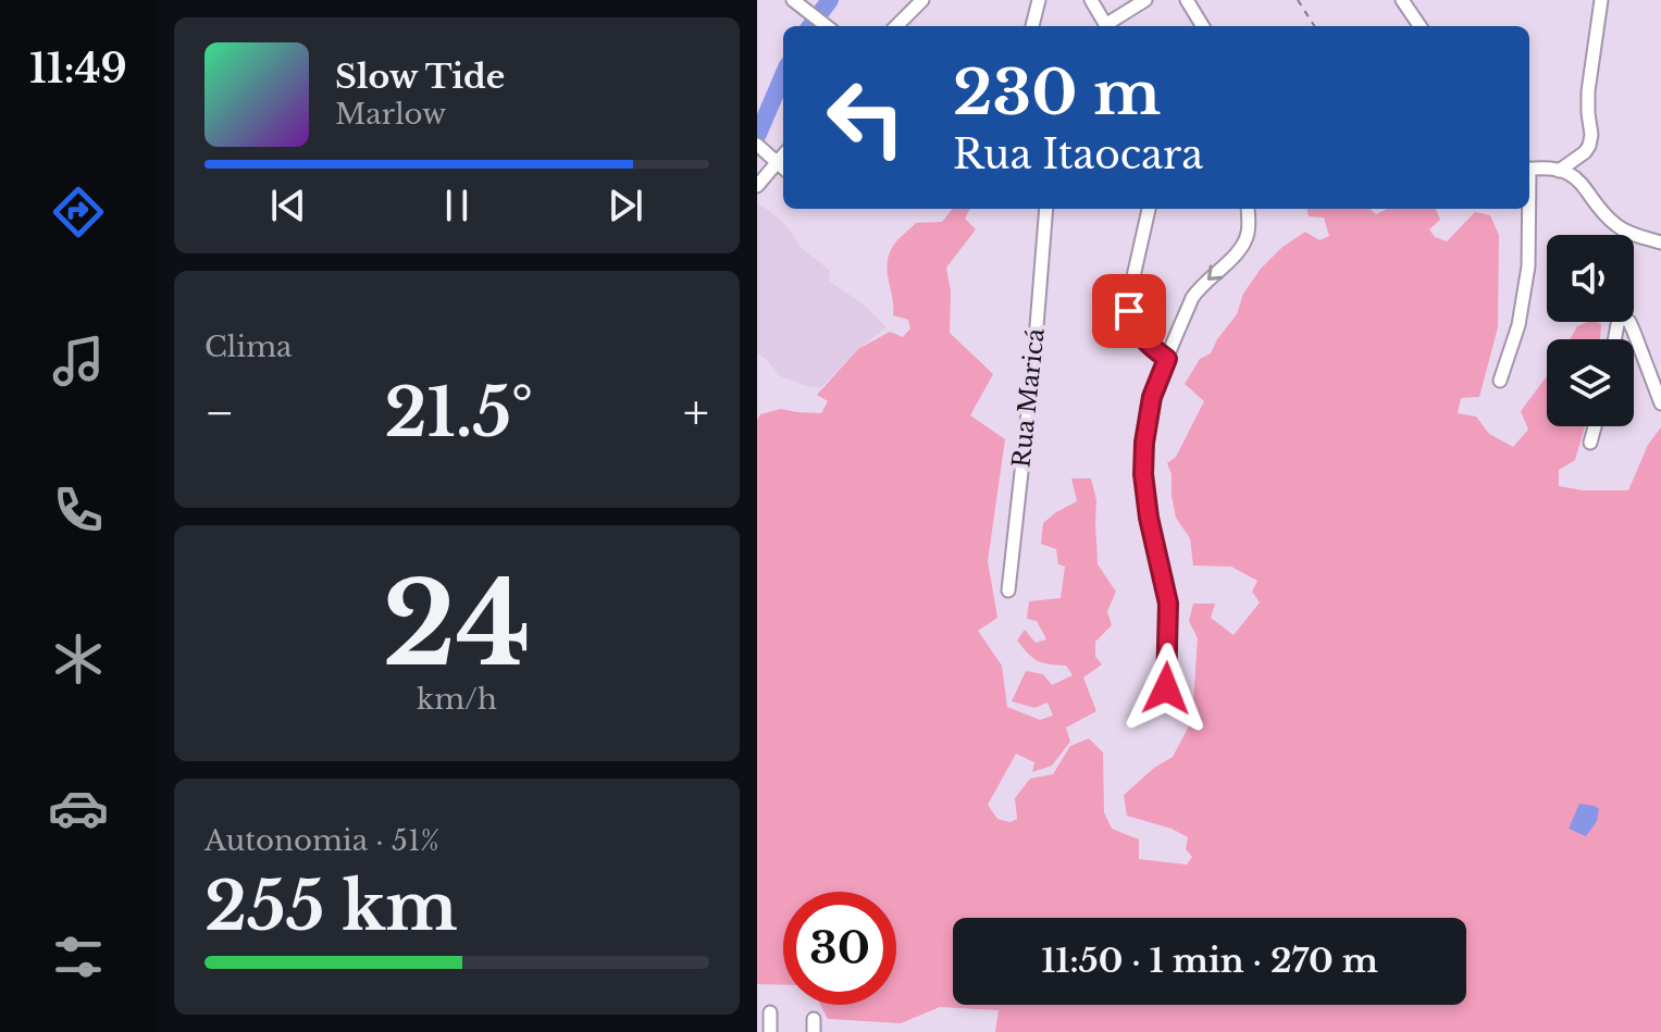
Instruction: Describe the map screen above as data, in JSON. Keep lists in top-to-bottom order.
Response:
{
  "streets": {
    "street": ["Rua Maricá"]
  },
  "page": {
    "tabs": "11:49",
    "turn": ["230 m", "Rua Itaocara"],
    "song": ["Slow Tide", "Marlow"],
    "tile": [
      "Clima",
      ["24", "km/h"],
      ["Autonomia · 51%", "255 km"]
    ],
    "heat": ["−", "21.5°", "+"],
    "limit": "30",
    "trip": "11:50 · 1 min · 270 m"
  }
}
